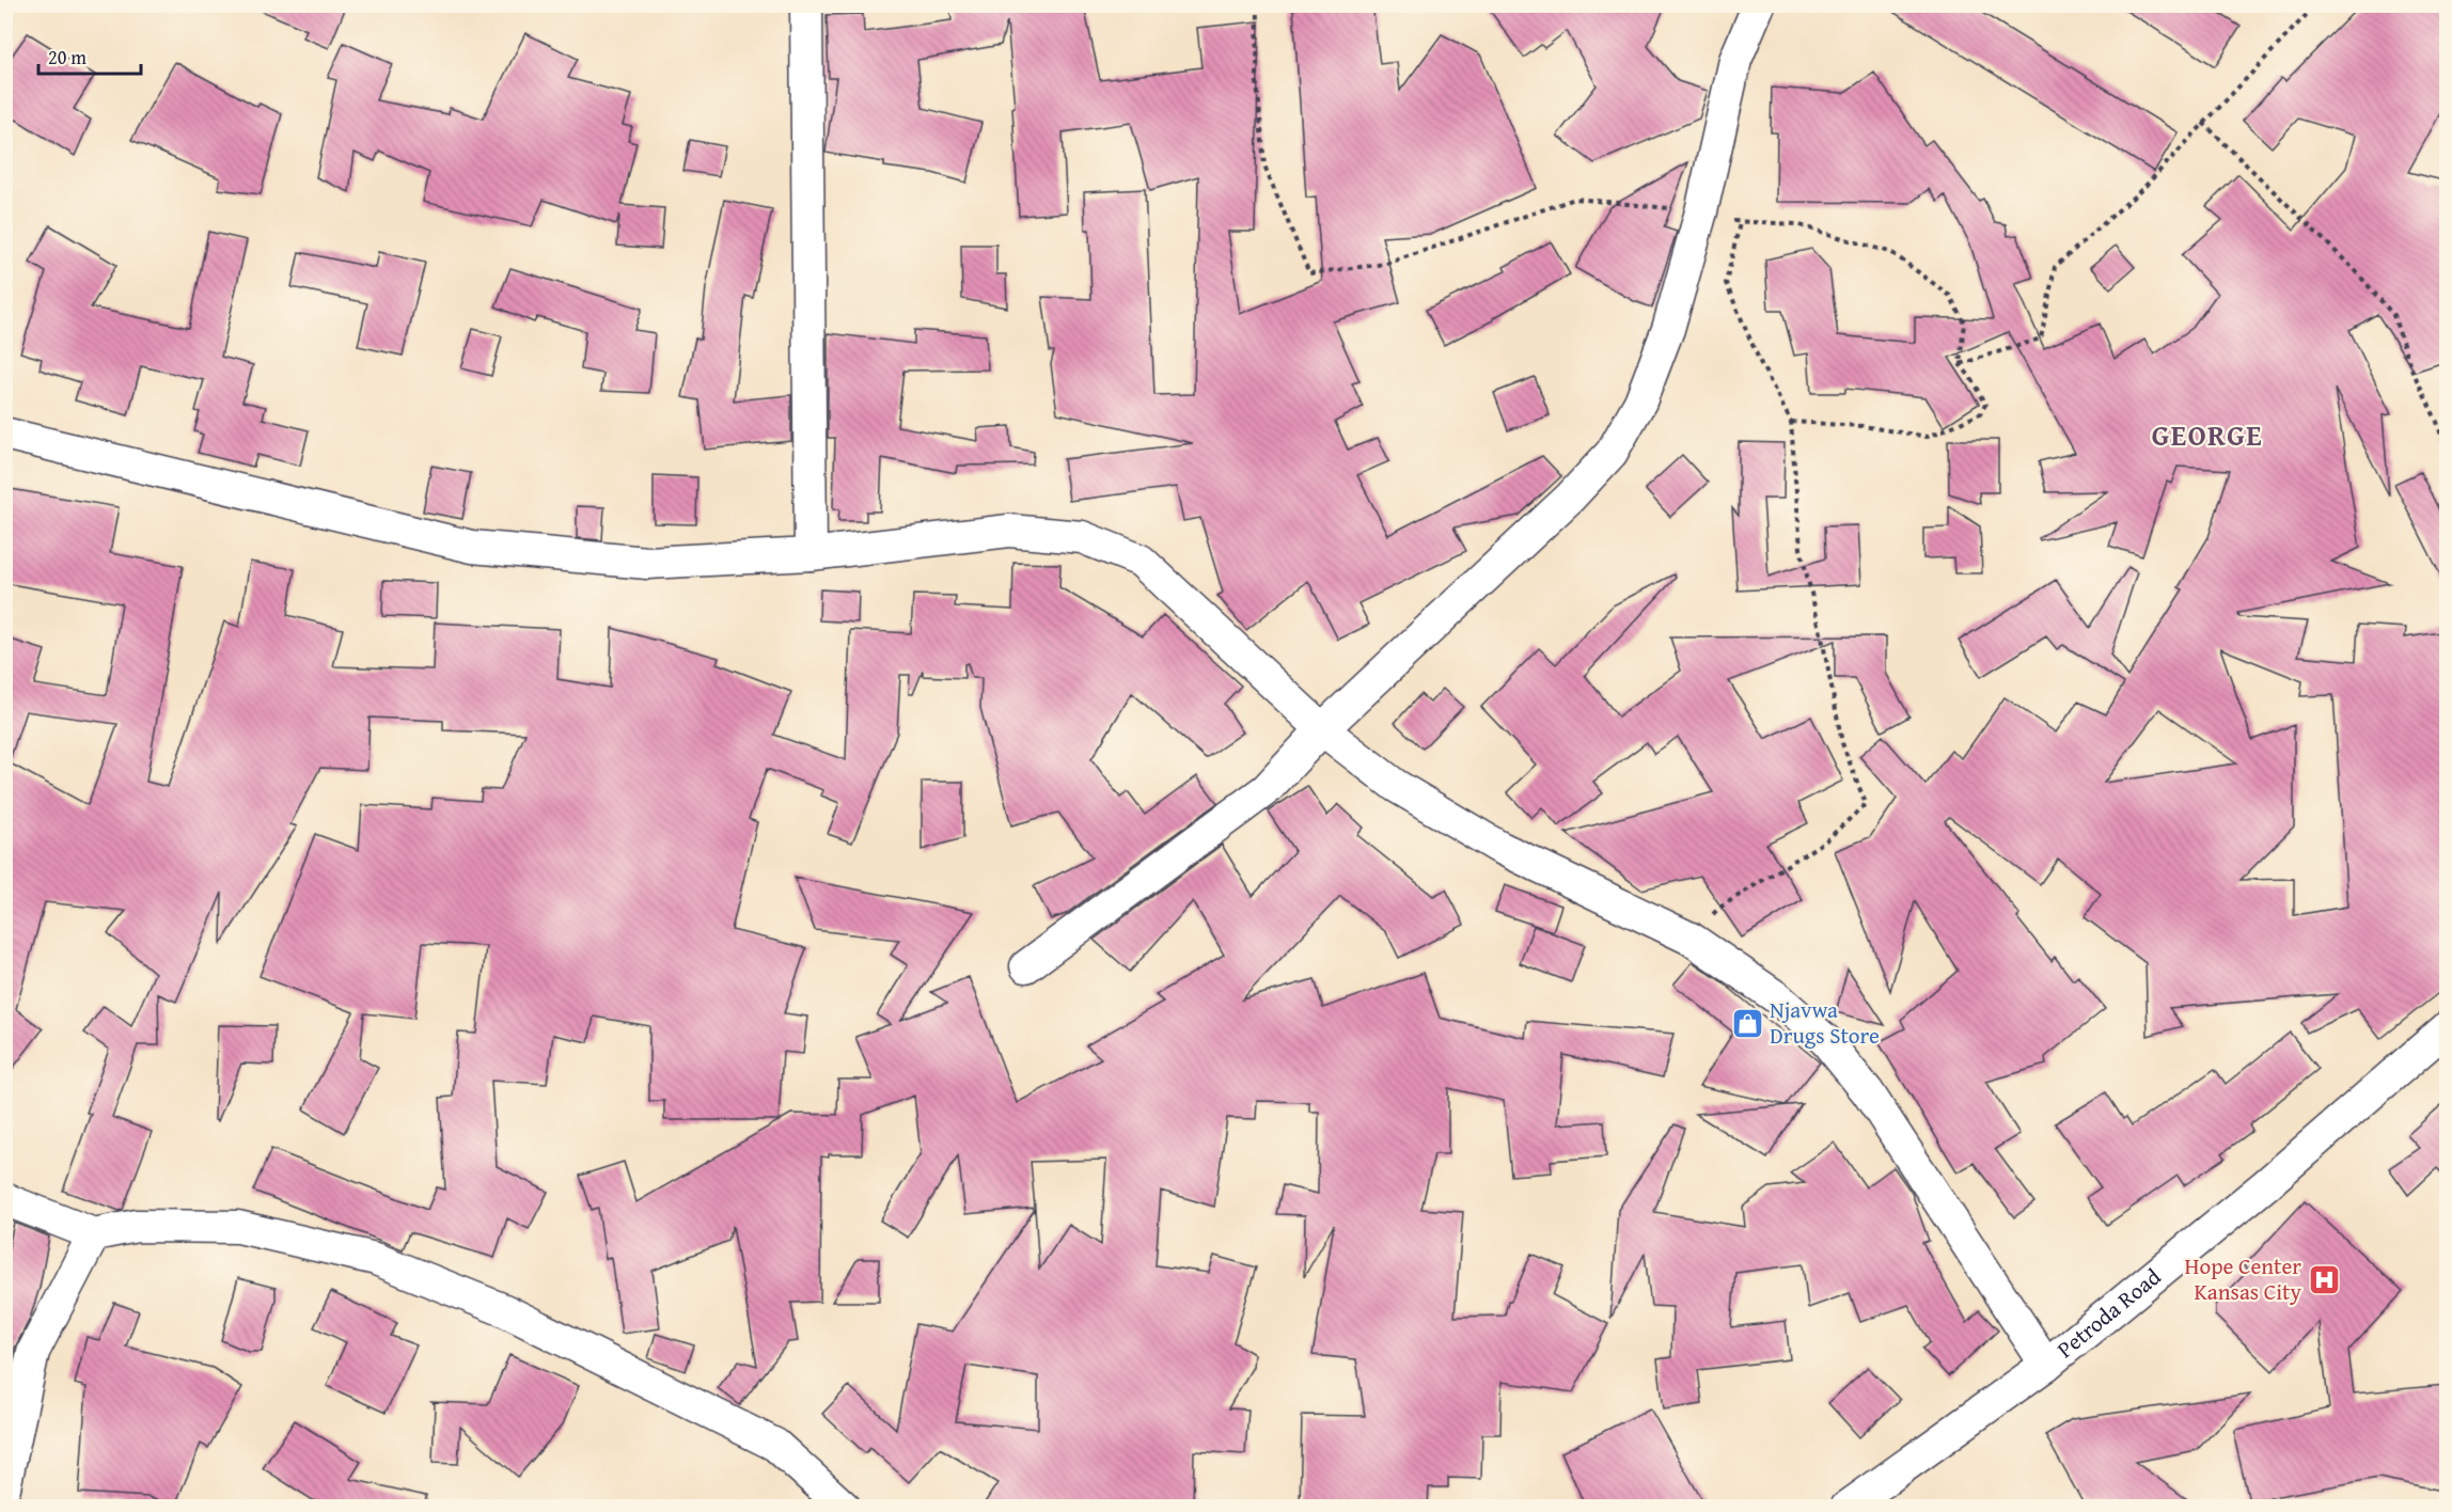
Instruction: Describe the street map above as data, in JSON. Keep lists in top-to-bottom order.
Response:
{
  "streets": {
    "street": ["Petroda Road"]
  },
  "districts": ["GEORGE"],
  "places": {
    "shop": ["Njavwa Drugs Store"],
    "hospital": ["Hope Center Kansas City"]
  },
  "scale_bar": "20 m"
}
